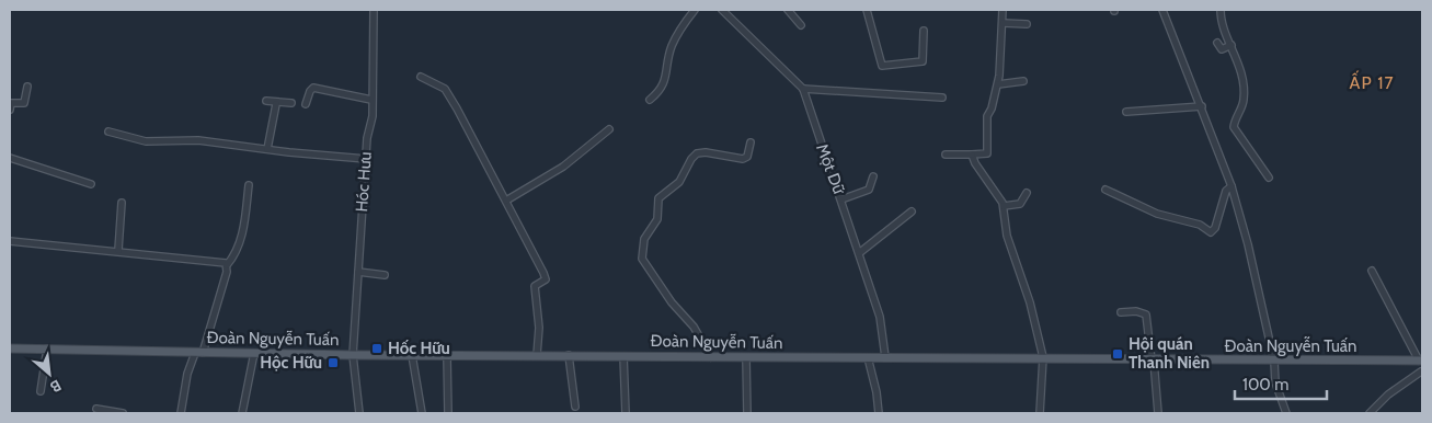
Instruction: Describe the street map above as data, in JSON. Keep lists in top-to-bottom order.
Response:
{
  "streets": {
    "main road": ["Đoàn Nguyễn Tuấn"],
    "street": ["Một Dữ", "Hóc Hưu"]
  },
  "crossings": [
    ["Một Dữ", "Đoàn Nguyễn Tuấn"],
    ["Hóc Hưu", "Đoàn Nguyễn Tuấn"]
  ],
  "districts": ["ẤP 17"],
  "places": {
    "transit": ["Hốc Hữu", "Hội quán Thanh Niên", "Hộc Hữu"]
  },
  "scale_bar": "100 m",
  "north": "bottom right"
}
